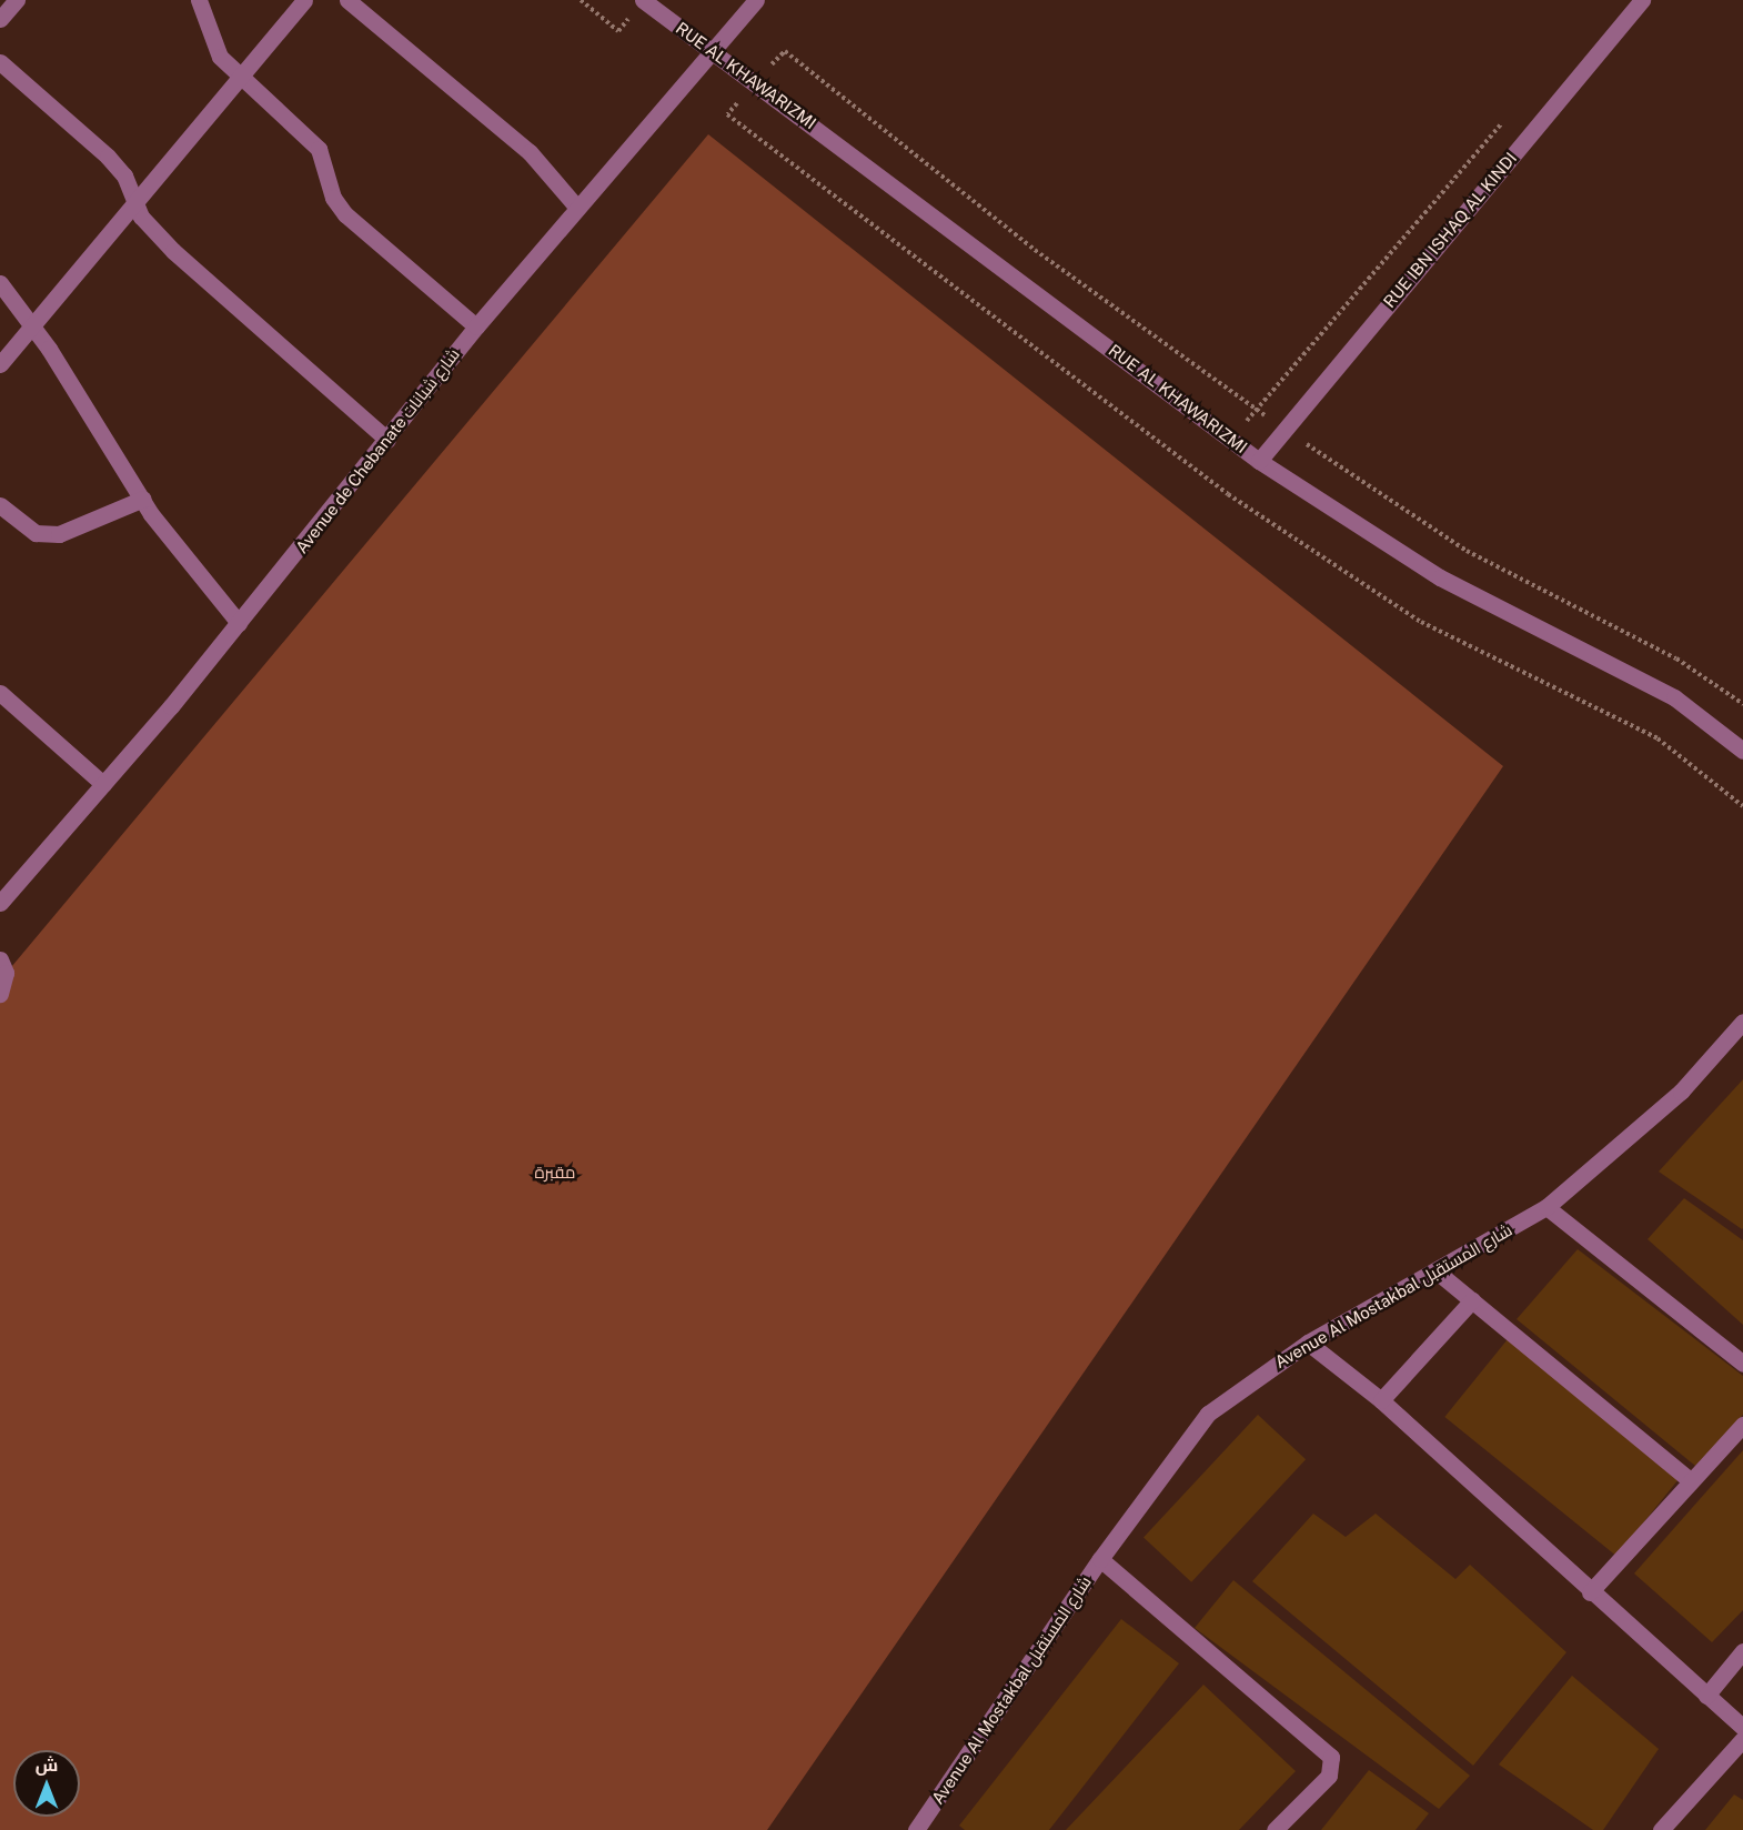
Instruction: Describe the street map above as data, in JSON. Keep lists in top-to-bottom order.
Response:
{
  "streets": {
    "street": [
      "RUE AL KHAWARIZMI",
      "RUE IBN ISHAQ AL KINDI",
      "Avenue de Chebanate شارع شبانات",
      "Avenue Al Mostakbal شارع المستقبل"
    ]
  },
  "crossings": [
    ["RUE AL KHAWARIZMI", "RUE IBN ISHAQ AL KINDI"],
    ["RUE AL KHAWARIZMI", "Avenue de Chebanate شارع شبانات"]
  ],
  "parks": ["مقبرة"],
  "north": "top"
}
